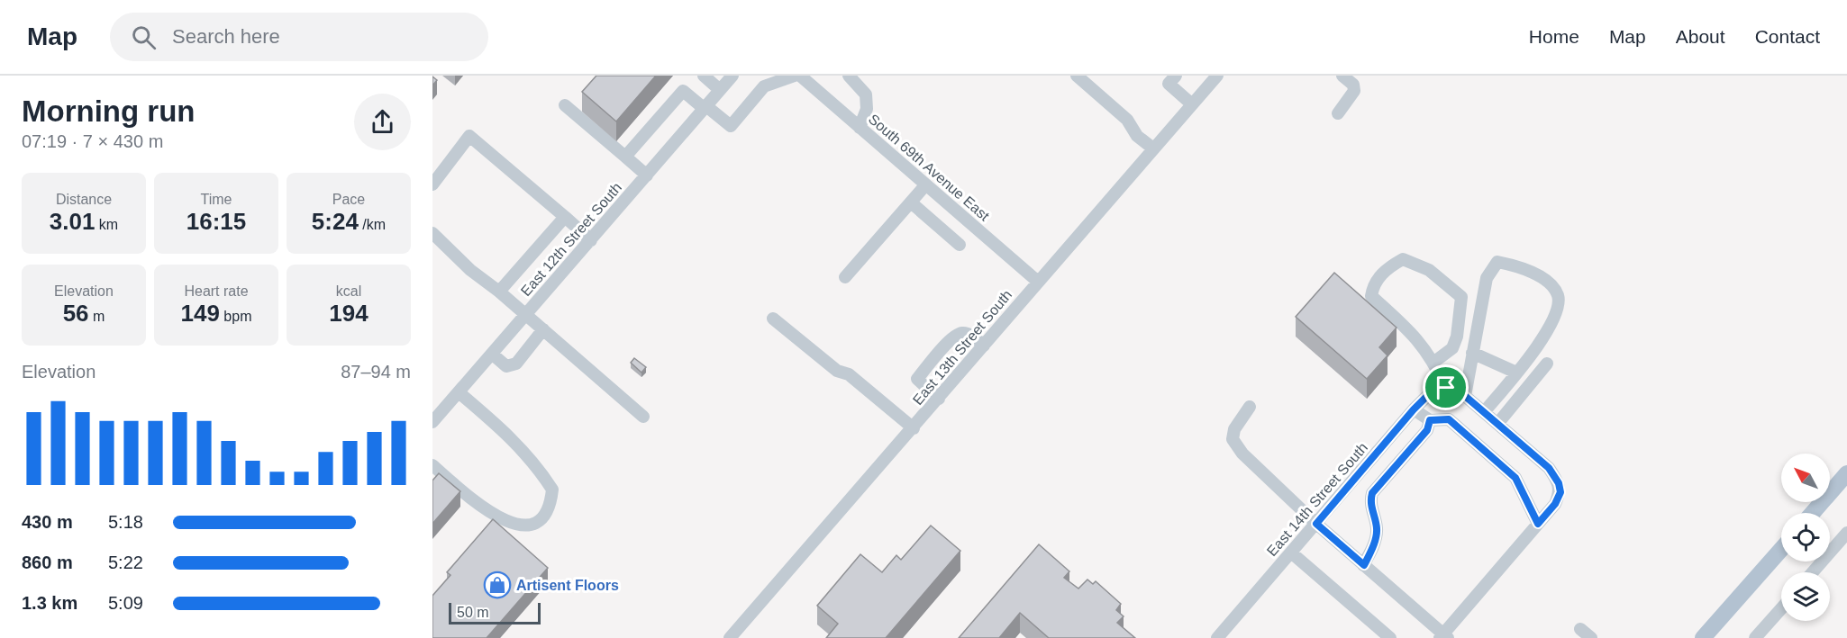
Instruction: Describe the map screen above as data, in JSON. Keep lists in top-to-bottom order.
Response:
{
  "streets": {
    "street": [
      "South 69th Avenue East",
      "East 12th Street South",
      "East 13th Street South",
      "East 14th Street South"
    ]
  },
  "crossings": [
    ["South 69th Avenue East", "East 13th Street South"]
  ],
  "places": {
    "shop": ["Artisent Floors"]
  },
  "scale_bar": "50 m",
  "north": "top left",
  "page": {
    "header": "Map",
    "search": "Search here",
    "nav": [
      "Home",
      "Map",
      "About",
      "Contact"
    ],
    "heading": ["Morning run", "07:19 · 7 × 430 m"],
    "stats": [
      ["Distance", "3.01 km"],
      ["Time", "16:15"],
      ["Pace", "5:24 /km"],
      ["Elevation", "56 m"],
      ["Heart rate", "149 bpm"],
      ["kcal", "194"]
    ],
    "chart": ["Elevation", "87–94 m"],
    "list": [
      {
        "name": "430 m",
        "note": "5:18"
      },
      {
        "name": "860 m",
        "note": "5:22"
      },
      {
        "name": "1.3 km",
        "note": "5:09"
      }
    ],
    "scale": "50 m"
  }
}
